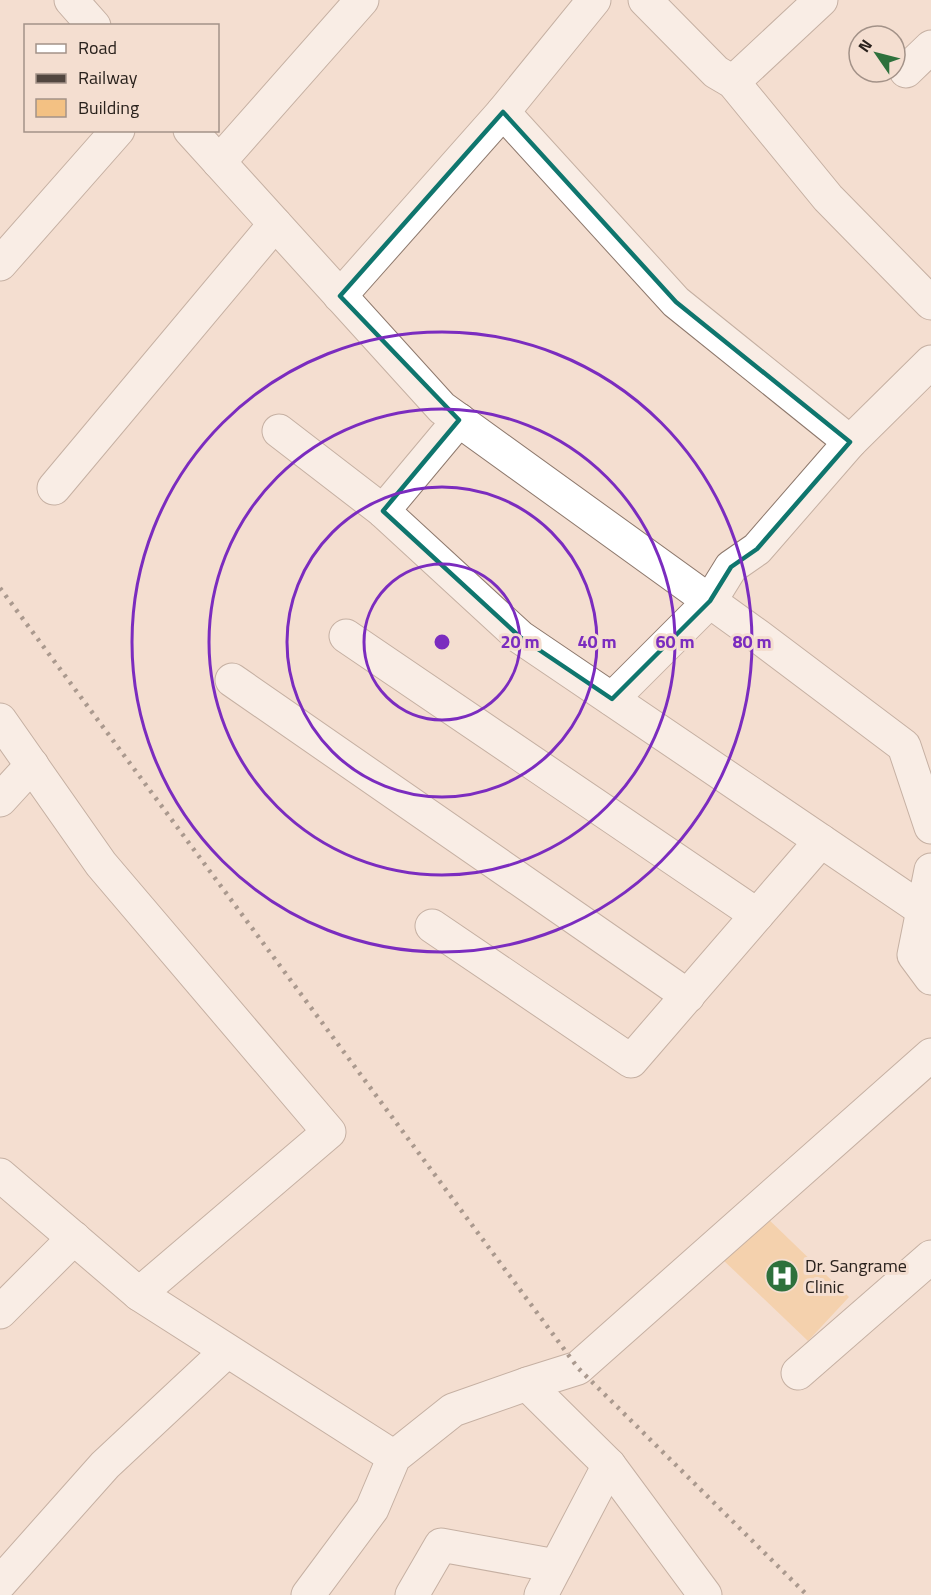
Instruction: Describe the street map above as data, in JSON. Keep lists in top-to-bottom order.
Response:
{
  "places": {
    "hospital": ["Dr. Sangrame Clinic"]
  },
  "legend": ["Road", "Railway", "Building"],
  "north": "top left",
  "rings": [
    "20 m",
    "40 m",
    "60 m",
    "80 m"
  ]
}
